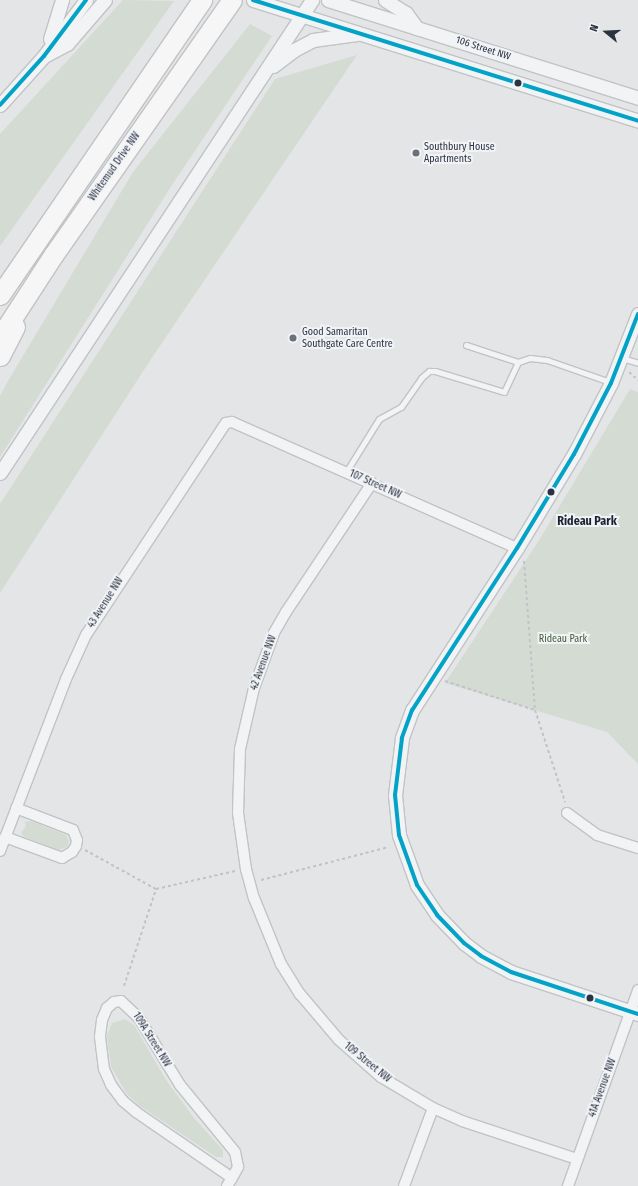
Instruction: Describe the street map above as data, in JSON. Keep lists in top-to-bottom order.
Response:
{
  "streets": {
    "highway": ["Whitemud Drive NW"],
    "street": [
      "106 Street NW",
      "107 Street NW",
      "43 Avenue NW",
      "42 Avenue NW",
      "109A Street NW",
      "109 Street NW",
      "41A Avenue NW"
    ]
  },
  "crossings": [
    ["107 Street NW", "43 Avenue NW"],
    ["107 Street NW", "42 Avenue NW"],
    ["42 Avenue NW", "109 Street NW"],
    ["109 Street NW", "41A Avenue NW"]
  ],
  "districts": ["Rideau Park"],
  "parks": ["Rideau Park"],
  "places": ["Southbury House Apartments", "Good Samaritan Southgate Care Centre"],
  "north": "left"
}
